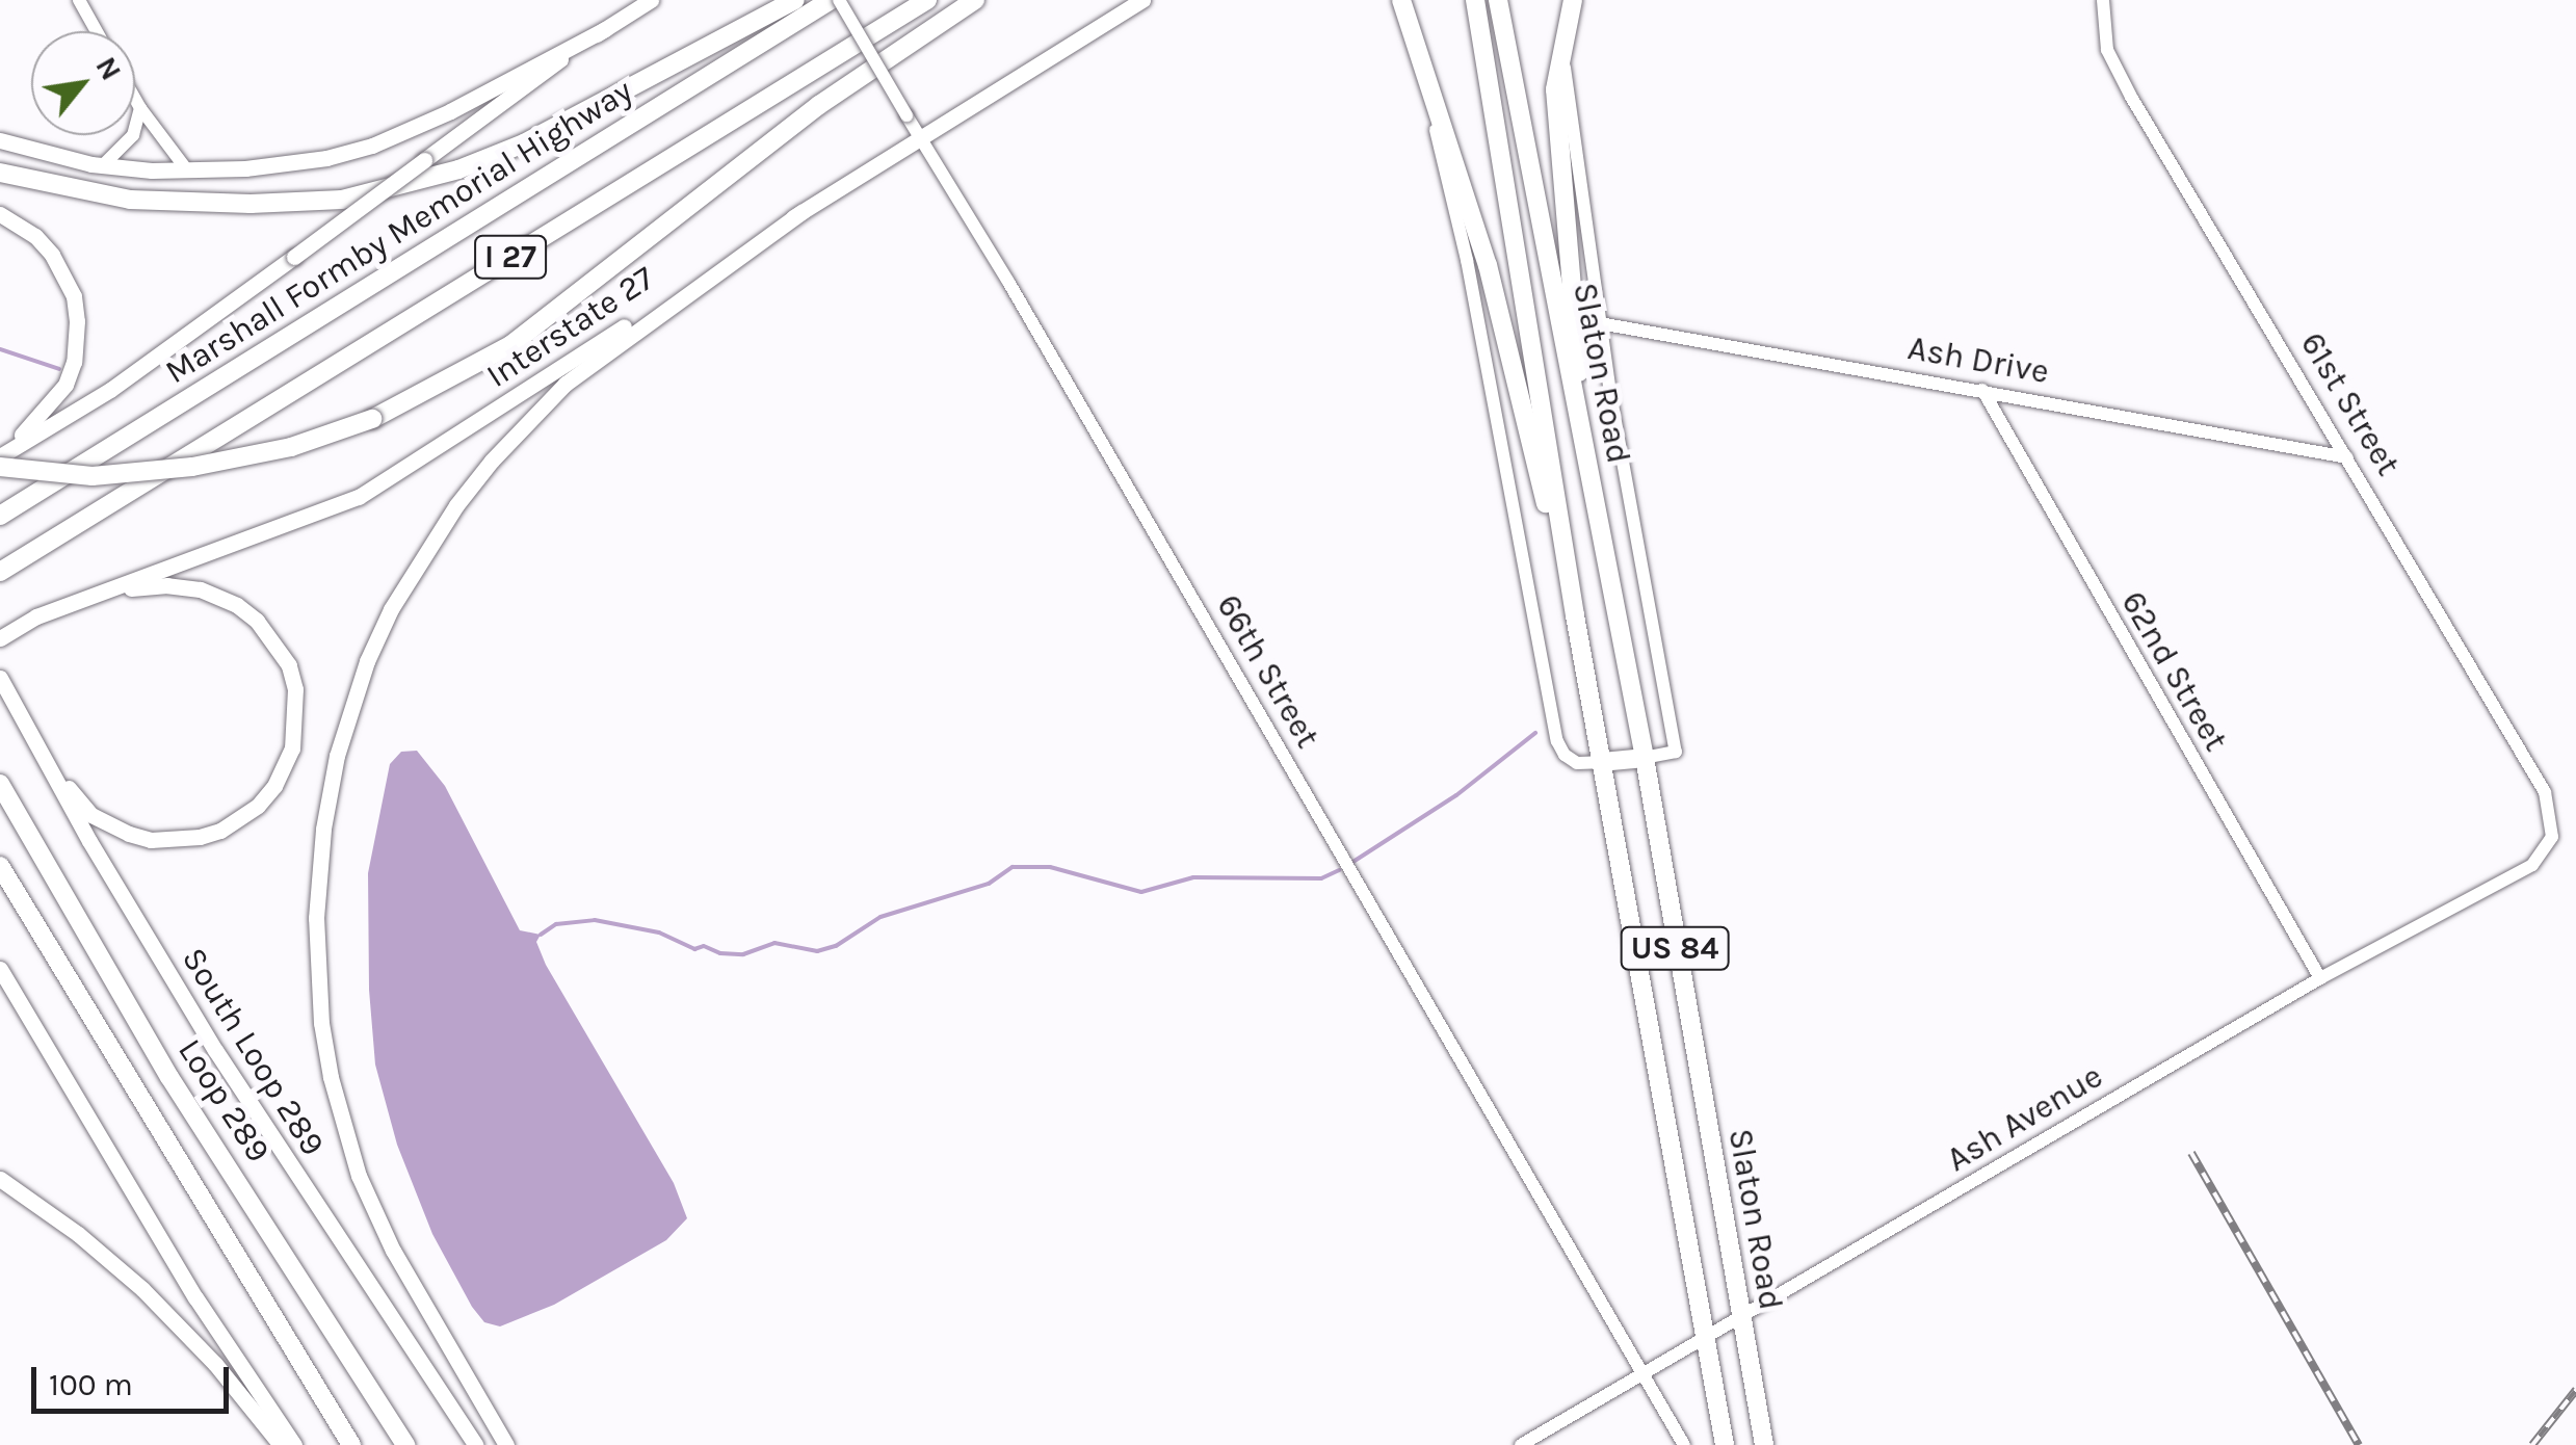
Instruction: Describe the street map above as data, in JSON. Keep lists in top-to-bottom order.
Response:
{
  "streets": {
    "highway": [
      "Marshall Formby Memorial Highway",
      "I 27",
      "Slaton Road",
      "US 84",
      "Loop 289"
    ],
    "main road": ["Interstate 27", "South Loop 289"],
    "street": [
      "Ash Drive",
      "61st Street",
      "66th Street",
      "62nd Street",
      "Ash Avenue"
    ]
  },
  "crossings": [
    ["Interstate 27", "66th Street"],
    ["Ash Drive", "Slaton Road"],
    ["Ash Drive", "61st Street"],
    ["Ash Drive", "62nd Street"],
    ["Slaton Road", "Ash Avenue"],
    ["61st Street", "Ash Avenue"],
    ["66th Street", "Ash Avenue"],
    ["62nd Street", "Ash Avenue"]
  ],
  "scale_bar": "100 m",
  "north": "top right"
}
